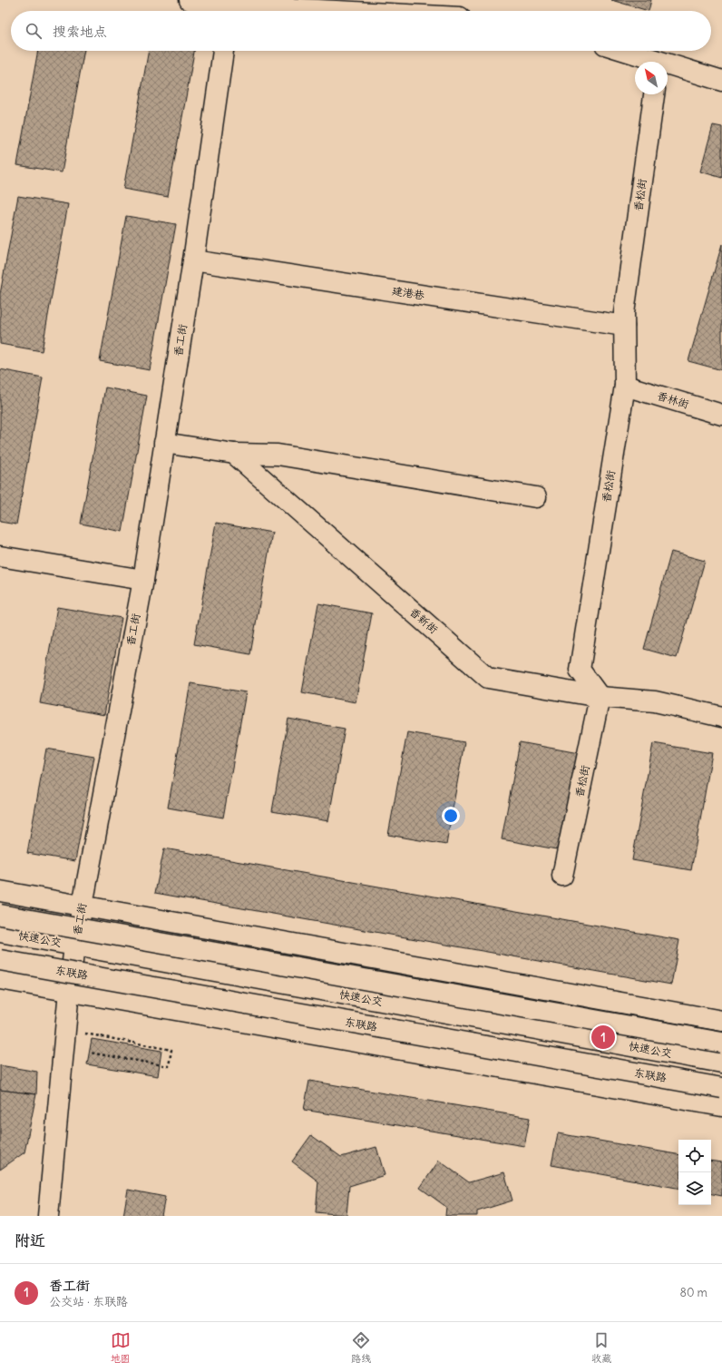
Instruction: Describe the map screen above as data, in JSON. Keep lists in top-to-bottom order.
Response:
{
  "streets": {
    "main road": [
      "香松街",
      "建港巷",
      "香工街",
      "香林街",
      "香新街",
      "快速公交",
      "东联路"
    ]
  },
  "crossings": [
    ["香松街", "建港巷"],
    ["香松街", "香林街"],
    ["香松街", "香新街"],
    ["建港巷", "香工街"],
    ["香工街", "快速公交"]
  ],
  "north": "top left",
  "page": {
    "search": "搜索地点",
    "pins": "1",
    "heading": "附近",
    "list": [
      {
        "mark": "1",
        "name": "香工街",
        "note": "公交站 · 东联路",
        "value": "80 m"
      }
    ],
    "nav": ["地图", "路线", "收藏"]
  }
}
